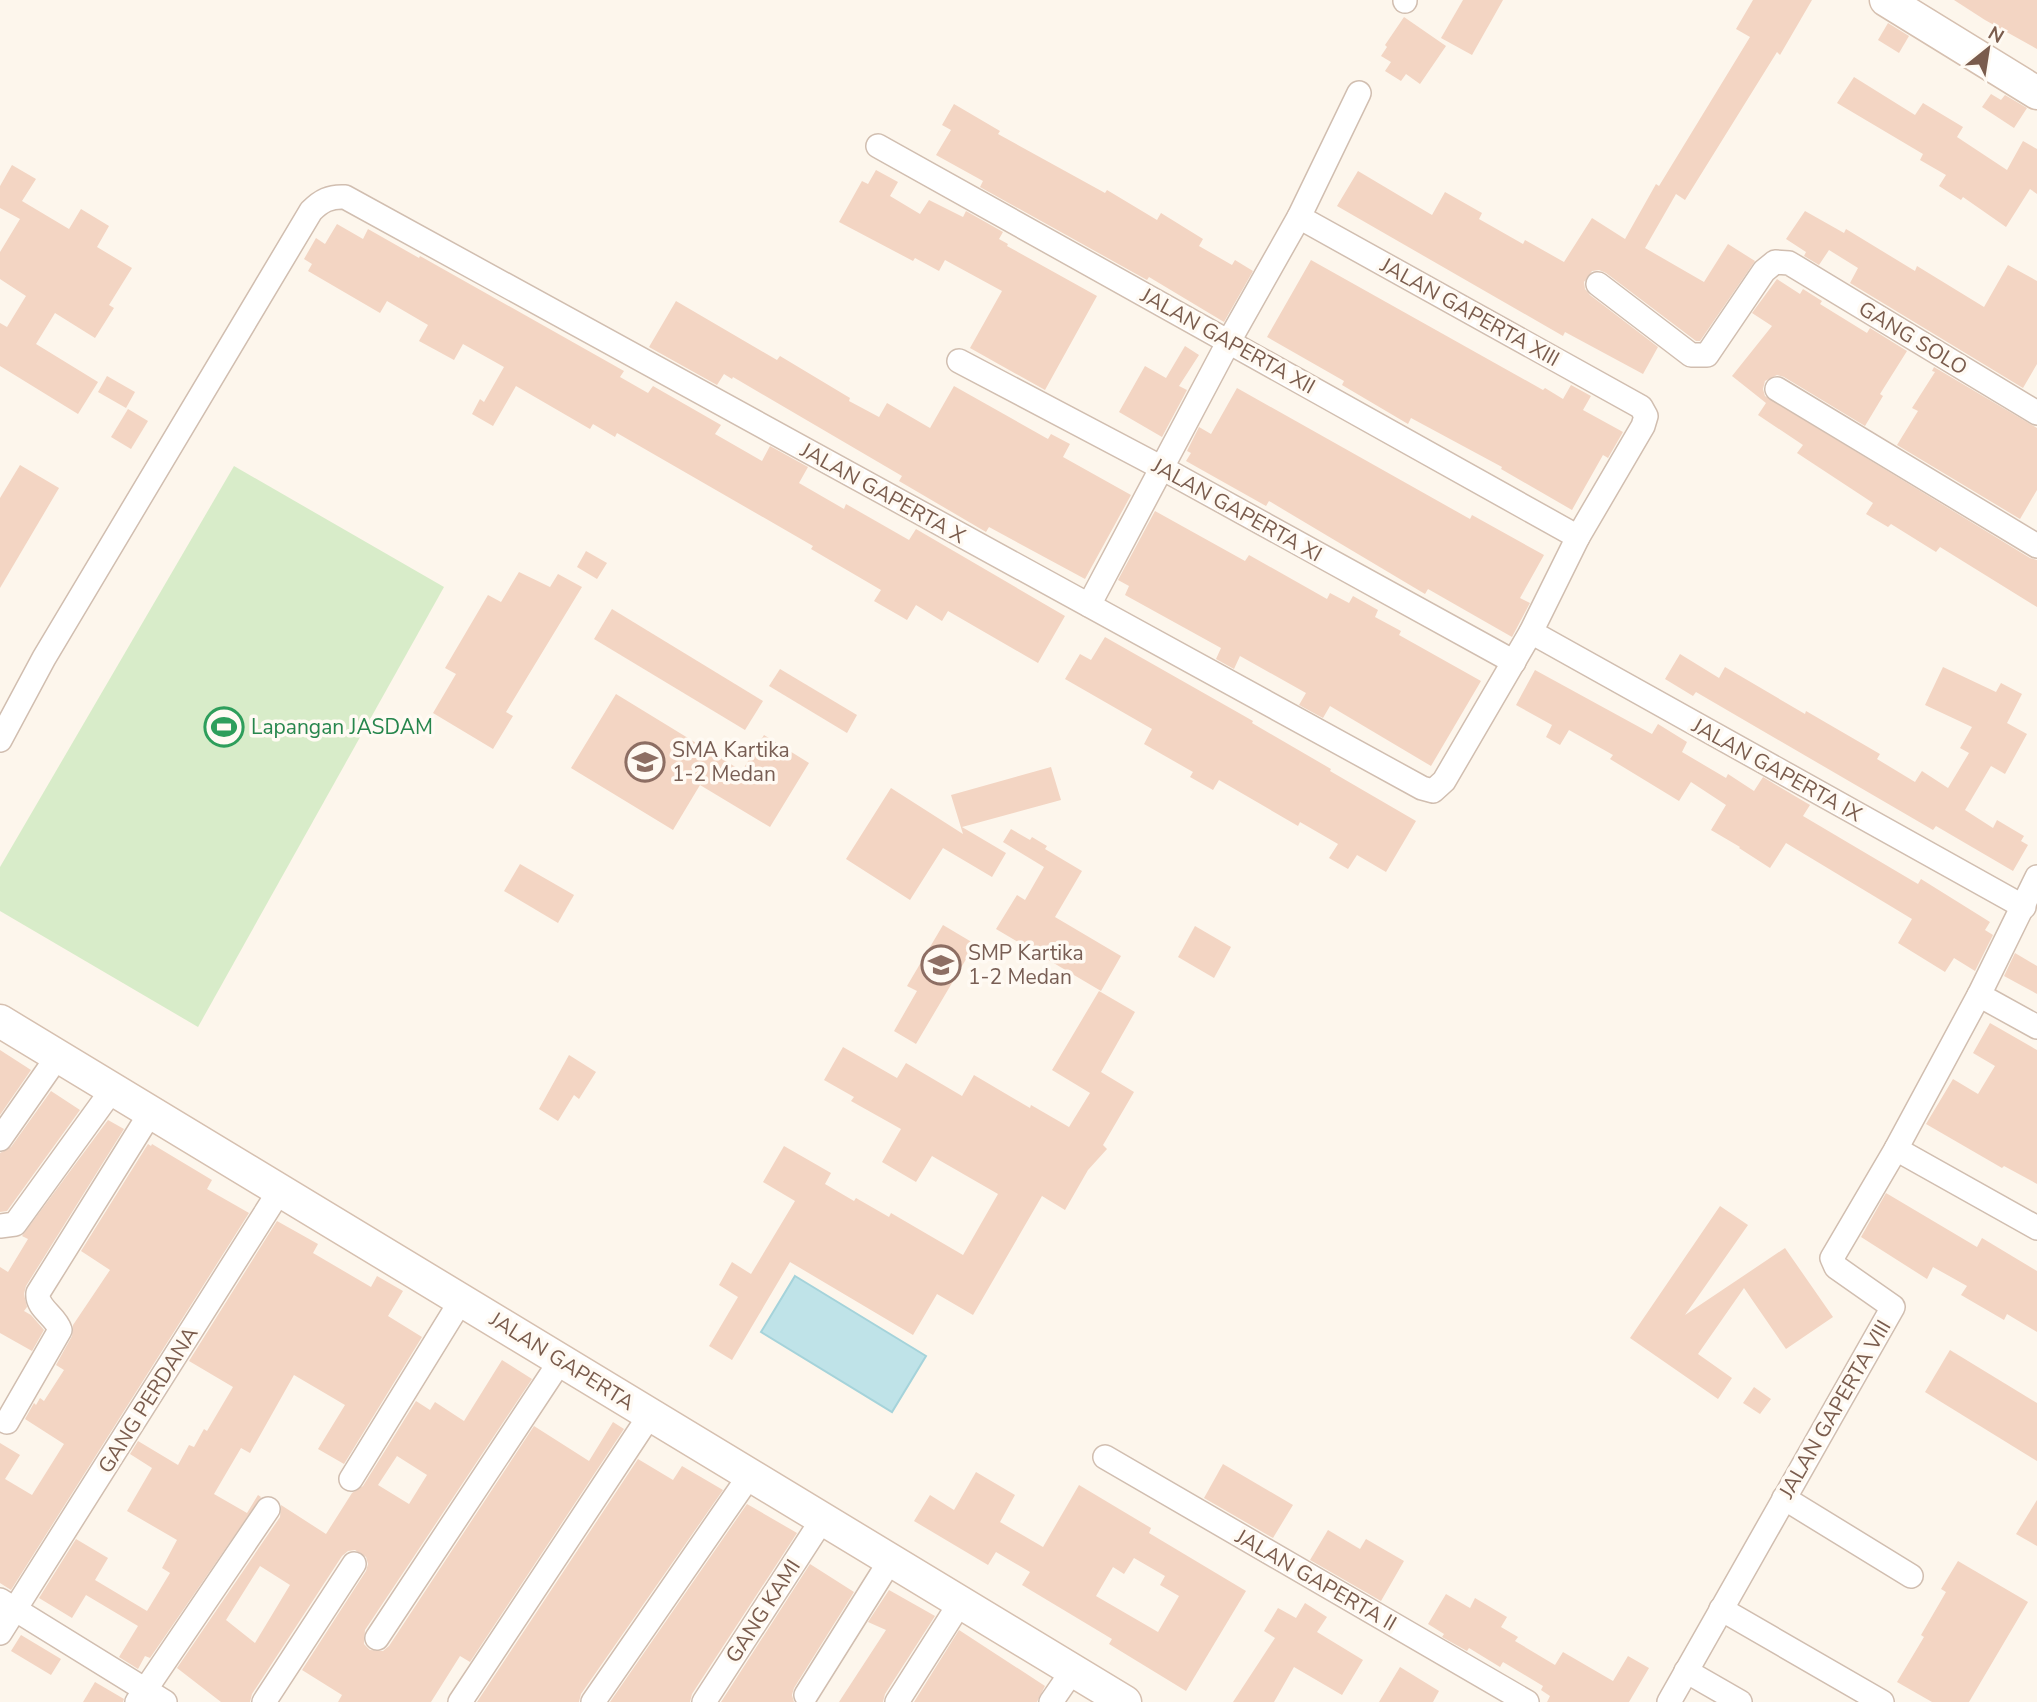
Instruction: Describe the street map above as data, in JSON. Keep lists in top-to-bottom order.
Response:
{
  "streets": {
    "street": [
      "JALAN GAPERTA XIII",
      "GANG SOLO",
      "JALAN GAPERTA XII",
      "JALAN GAPERTA X",
      "JALAN GAPERTA XI",
      "JALAN GAPERTA IX",
      "JALAN GAPERTA",
      "GANG PERDANA",
      "JALAN GAPERTA VIII",
      "JALAN GAPERTA II",
      "GANG KAMI"
    ]
  },
  "crossings": [
    ["JALAN GAPERTA XIII", "JALAN GAPERTA XII"],
    ["JALAN GAPERTA X", "JALAN GAPERTA XI"],
    ["JALAN GAPERTA IX", "JALAN GAPERTA VIII"],
    ["JALAN GAPERTA", "GANG PERDANA"],
    ["JALAN GAPERTA", "GANG KAMI"]
  ],
  "places": {
    "sports": ["Lapangan JASDAM"],
    "school or university": ["SMA Kartika 1-2 Medan", "SMP Kartika 1-2 Medan"]
  },
  "north": "top right"
}
